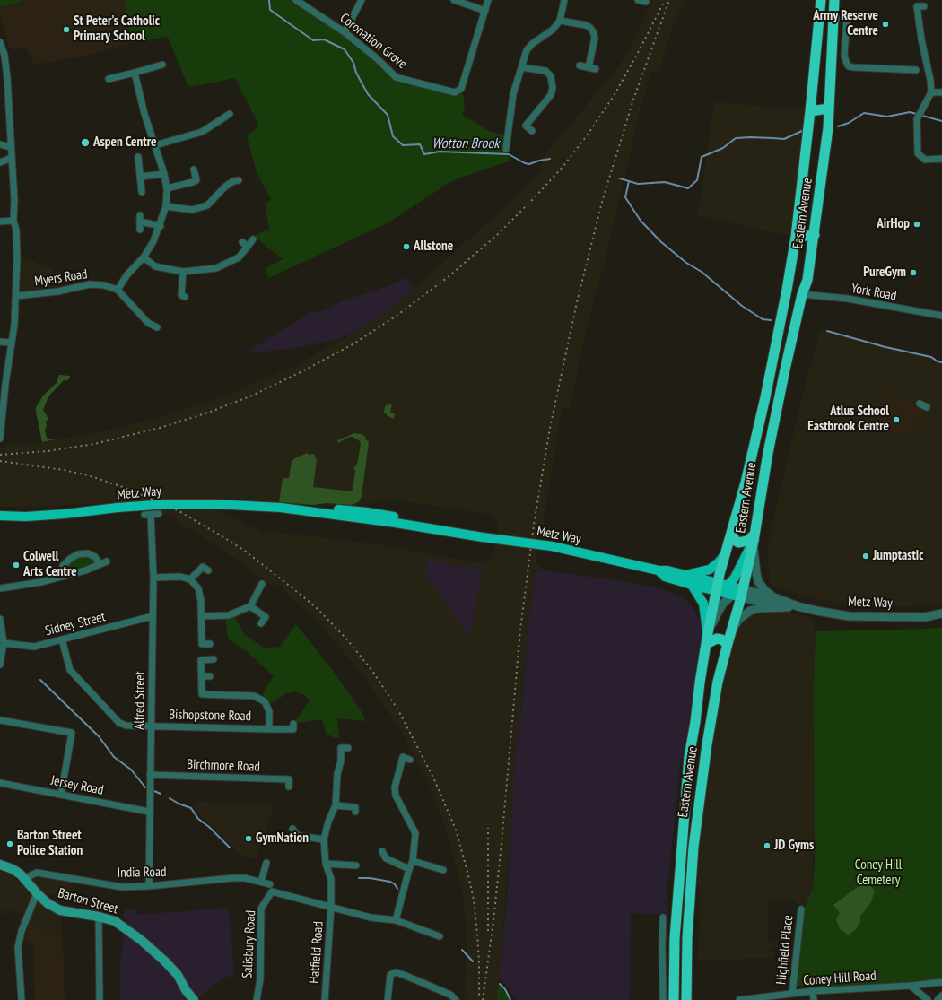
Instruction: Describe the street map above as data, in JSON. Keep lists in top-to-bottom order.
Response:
{
  "streets": {
    "highway": ["Eastern Avenue"],
    "main road": ["Metz Way", "Barton Street"],
    "street": [
      "Coronation Grove",
      "Myers Road",
      "York Road",
      "Sidney Street",
      "Alfred Street",
      "Bishopstone Road",
      "Birchmore Road",
      "Jersey Road",
      "India Road",
      "Salisbury Road",
      "Highfield Place",
      "Hatfield Road",
      "Coney Hill Road"
    ]
  },
  "crossings": [
    ["Eastern Avenue", "York Road"],
    ["Eastern Avenue", "Metz Way"],
    ["Sidney Street", "Alfred Street"],
    ["Sidney Street", "Bishopstone Road"],
    ["Alfred Street", "Bishopstone Road"],
    ["Alfred Street", "Birchmore Road"],
    ["Alfred Street", "Jersey Road"],
    ["Alfred Street", "India Road"],
    ["India Road", "Barton Street"],
    ["Salisbury Road", "Hatfield Road"],
    ["Highfield Place", "Coney Hill Road"]
  ],
  "water": ["Wotton Brook"],
  "parks": ["Coney Hill Cemetery"],
  "places": [
    "Army Reserve Centre",
    "St Peter's Catholic Primary School",
    "Aspen Centre",
    "AirHop",
    "Allstone",
    "PureGym",
    "Atlus School Eastbrook Centre",
    "Jumptastic",
    "Colwell Arts Centre",
    "GymNation",
    "Barton Street Police Station",
    "JD Gyms"
  ]
}
